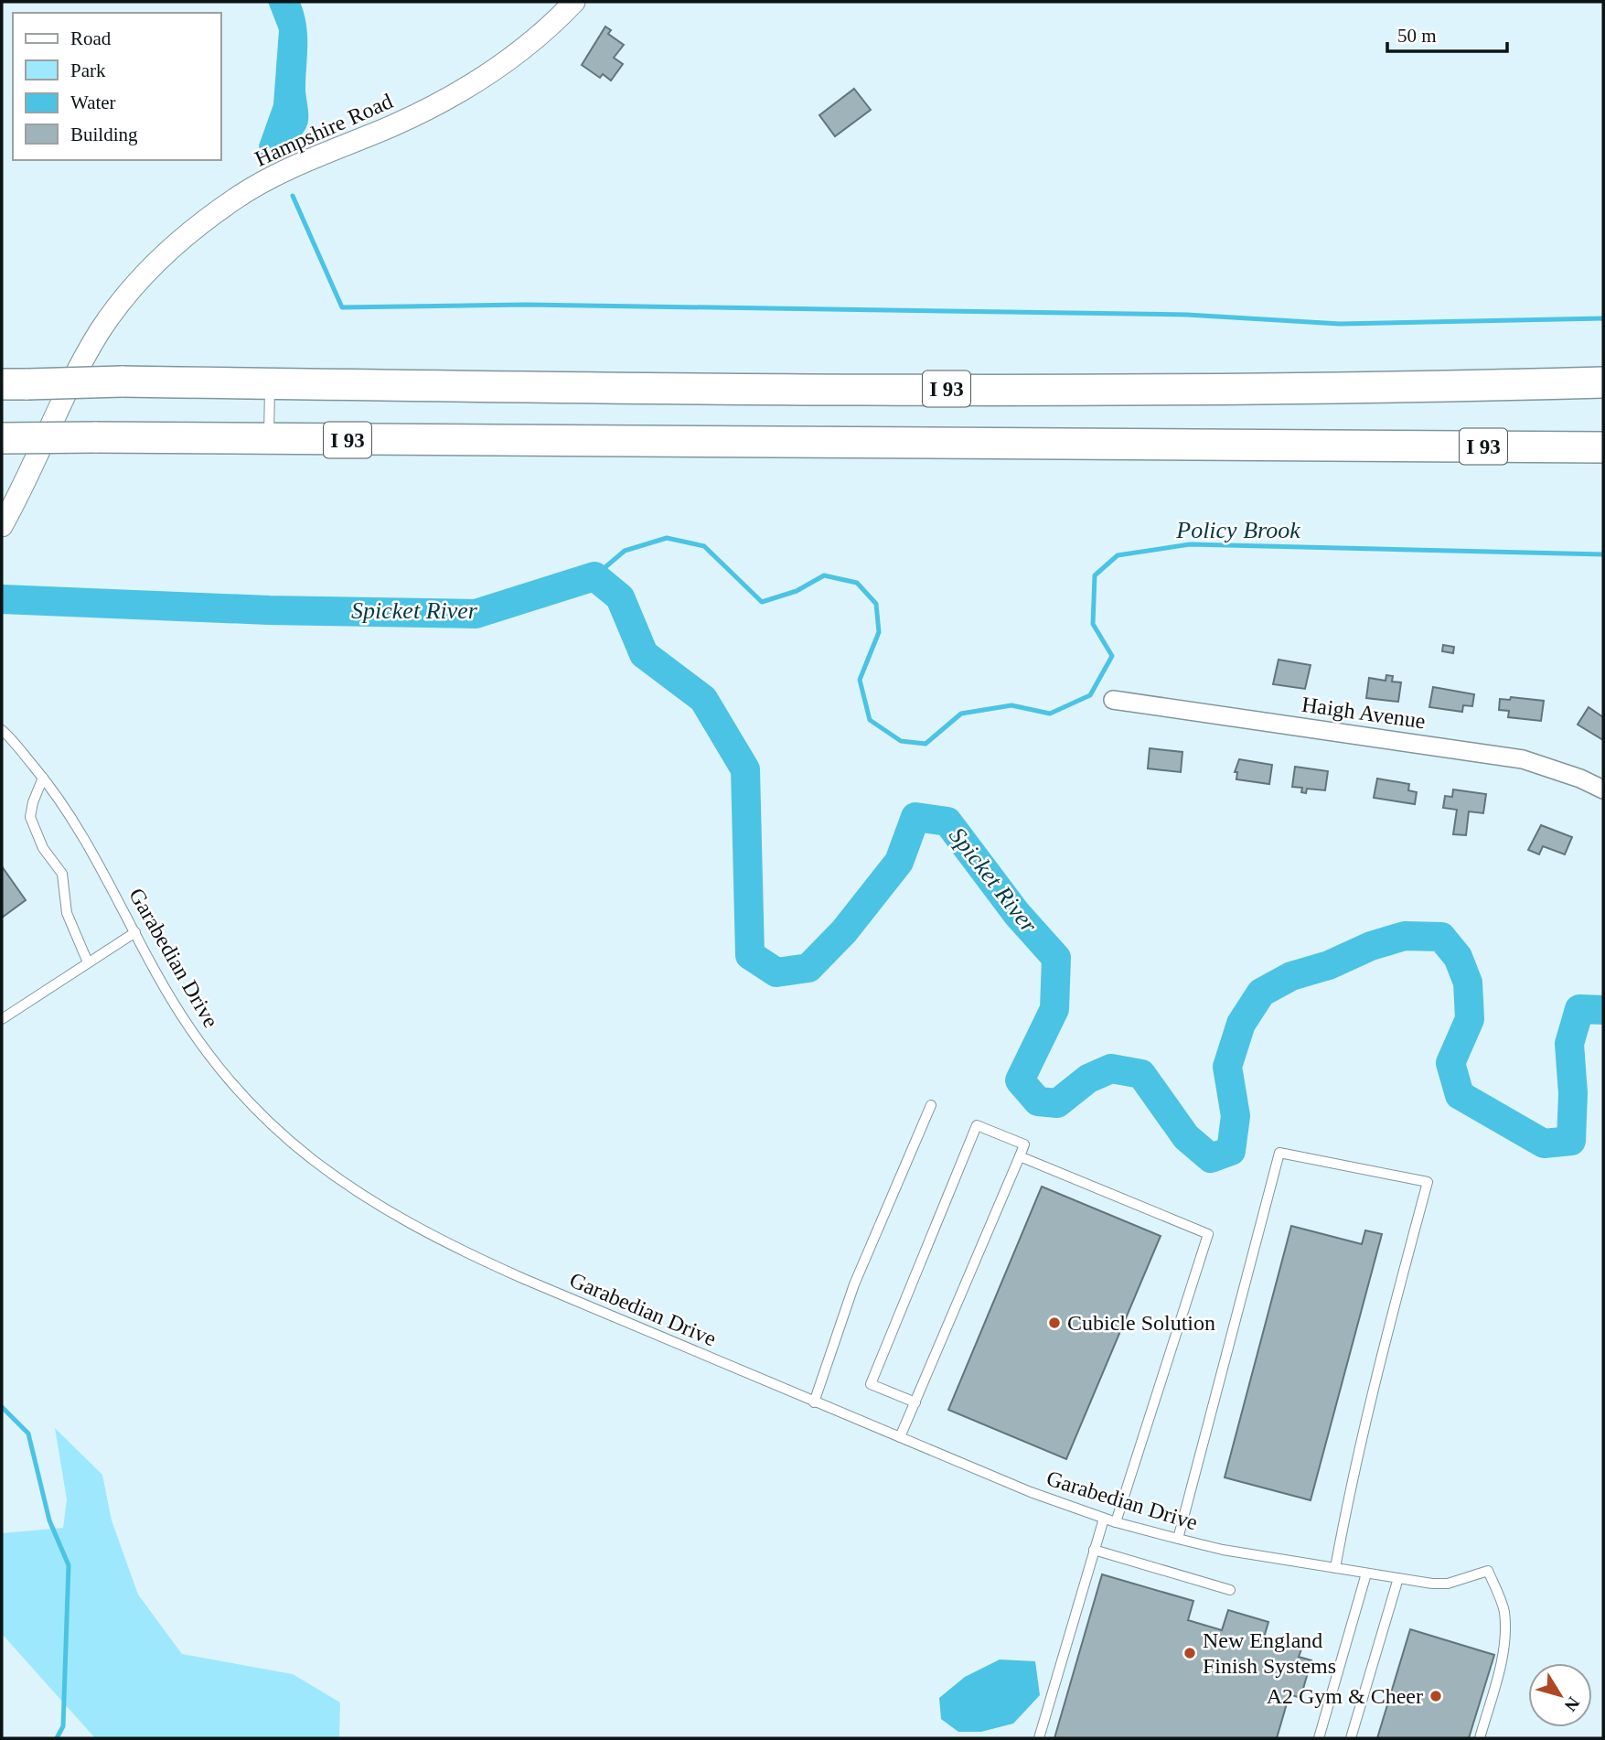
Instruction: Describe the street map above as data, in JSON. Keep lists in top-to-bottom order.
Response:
{
  "streets": {
    "highway": ["I 93"],
    "street": ["Hampshire Road", "Haigh Avenue"],
    "lane": ["Garabedian Drive"]
  },
  "water": ["Policy Brook", "Spicket River"],
  "places": ["Cubicle Solution", "New England Finish Systems", "A2 Gym & Cheer"],
  "legend": [
    "Road",
    "Park",
    "Water",
    "Building"
  ],
  "scale_bar": "50 m",
  "north": "bottom right"
}
